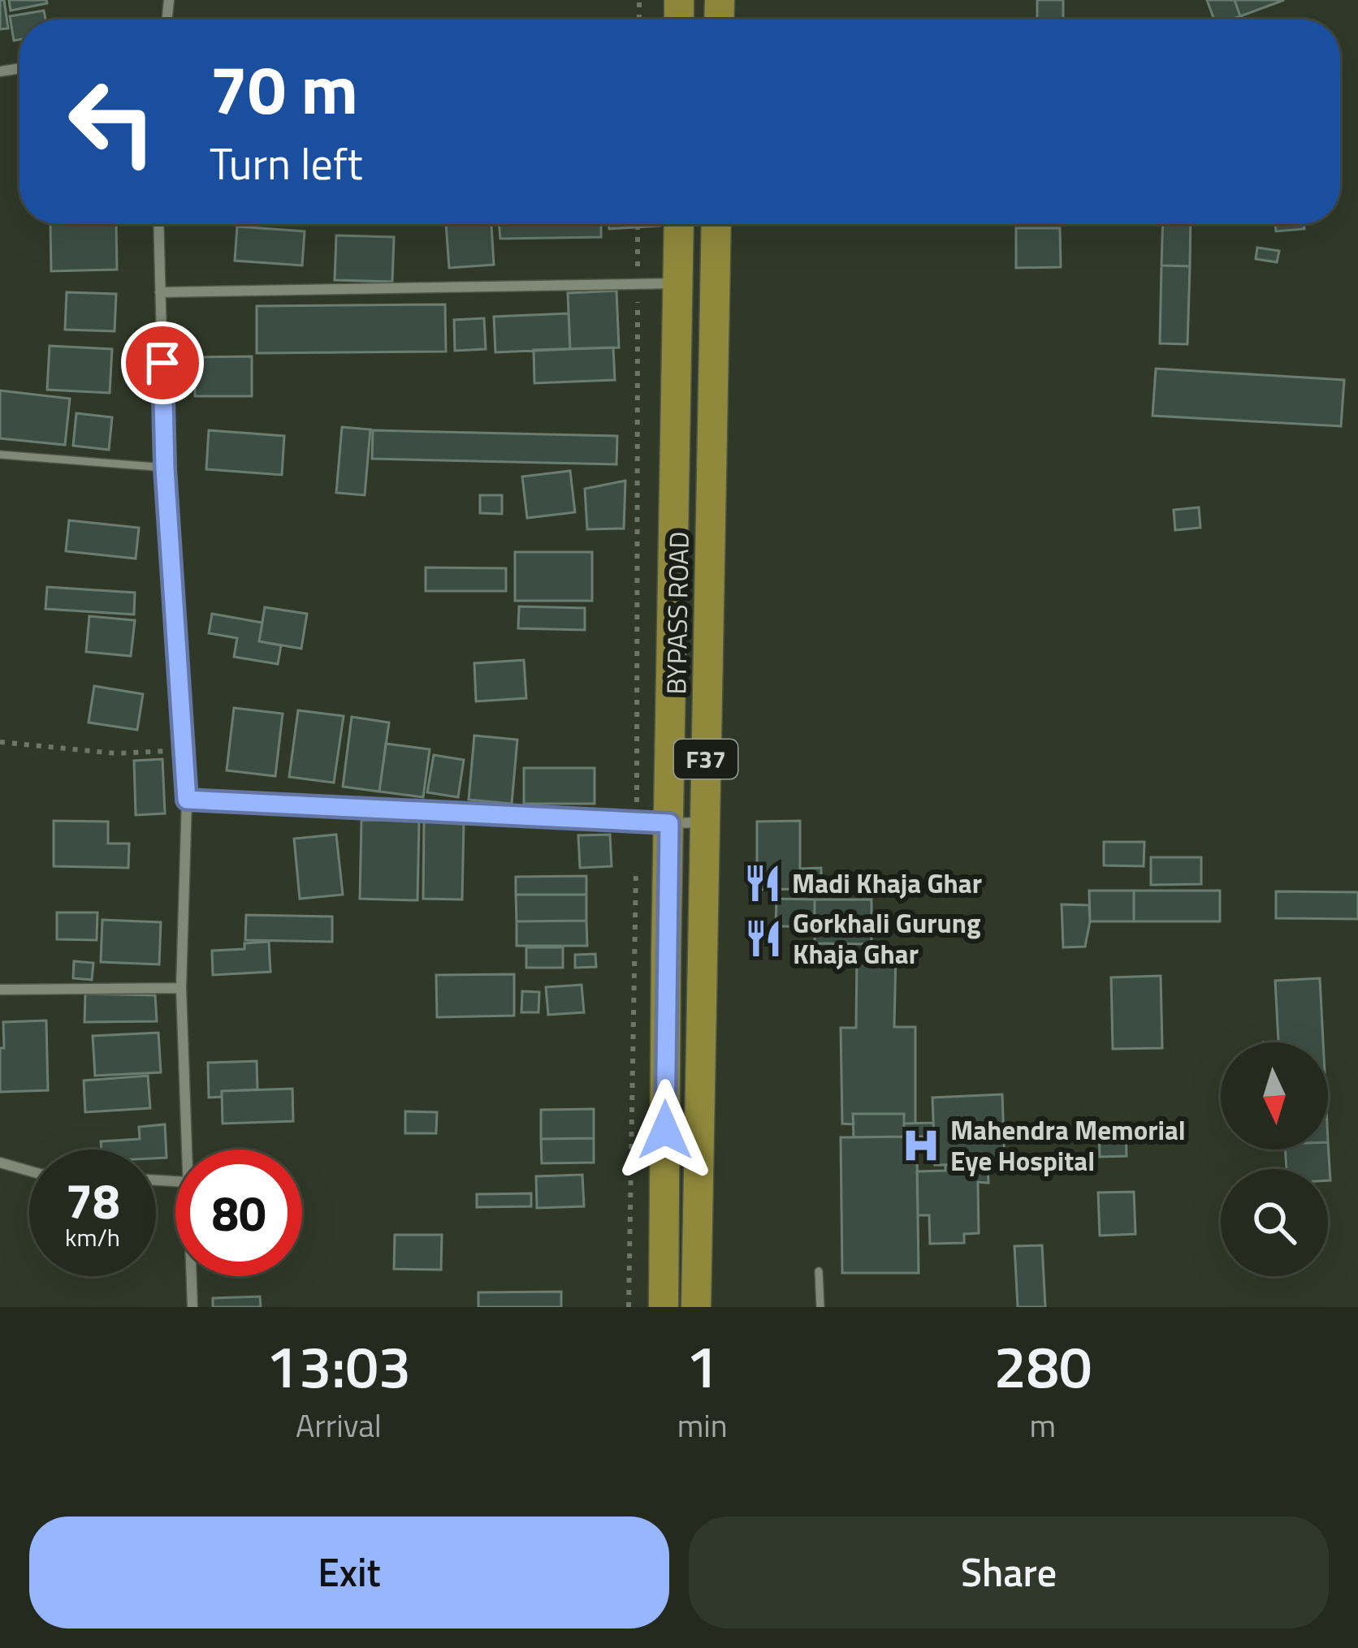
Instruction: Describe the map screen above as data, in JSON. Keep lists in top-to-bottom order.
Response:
{
  "streets": {
    "highway": ["BYPASS ROAD", "F37"]
  },
  "places": {
    "restaurant": ["Madi Khaja Ghar", "Gorkhali Gurung Khaja Ghar"],
    "hospital": ["Mahendra Memorial Eye Hospital"]
  },
  "north": "bottom",
  "page": {
    "turn": ["70 m", "Turn left"],
    "speed": "78 km/h",
    "limit": "80",
    "eta": [
      "13:03",
      "Arrival",
      "1",
      "min",
      "280",
      "m"
    ],
    "buttons": ["Exit", "Share"]
  }
}
